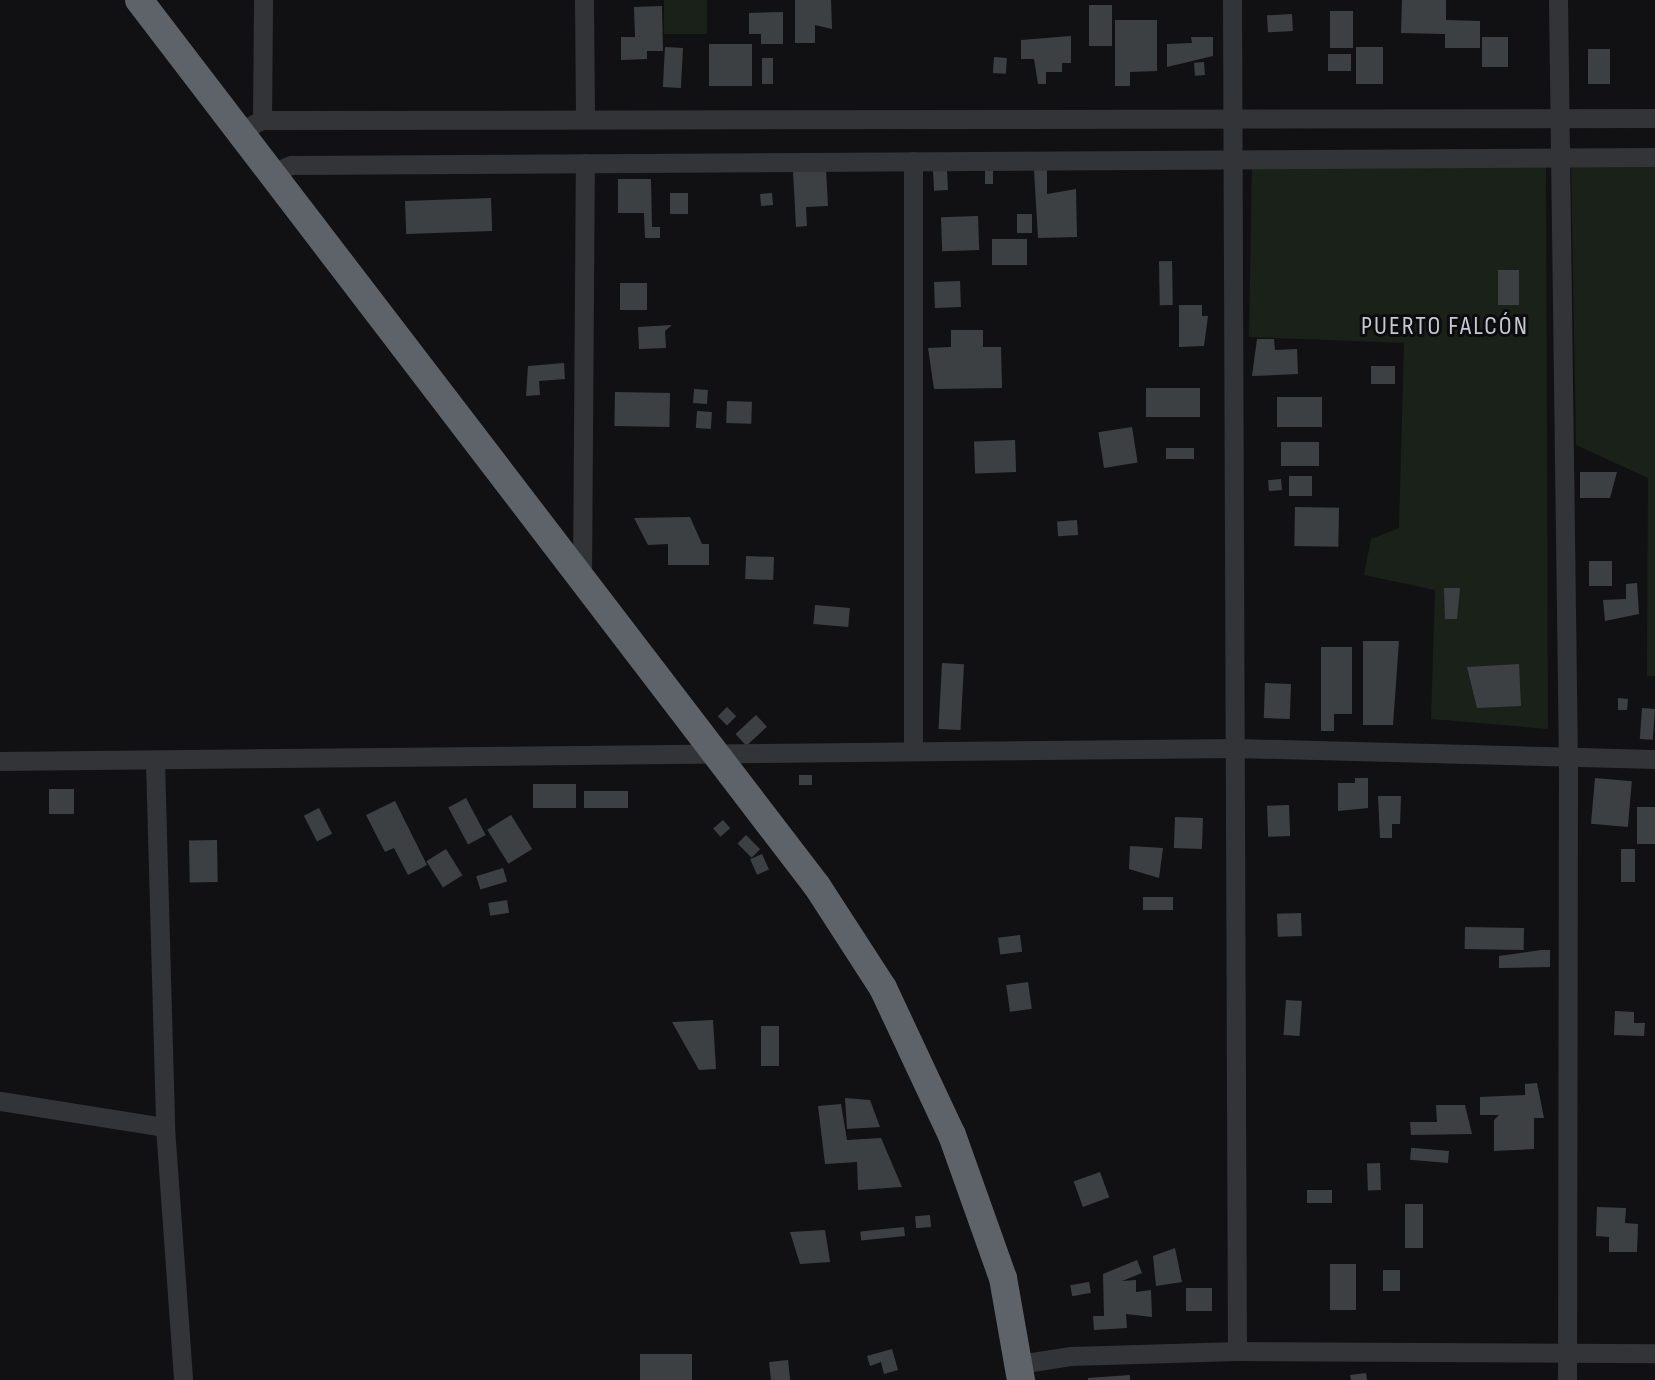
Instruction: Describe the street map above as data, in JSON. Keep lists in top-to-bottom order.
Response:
{
  "districts": ["PUERTO FALCÓN"]
}
